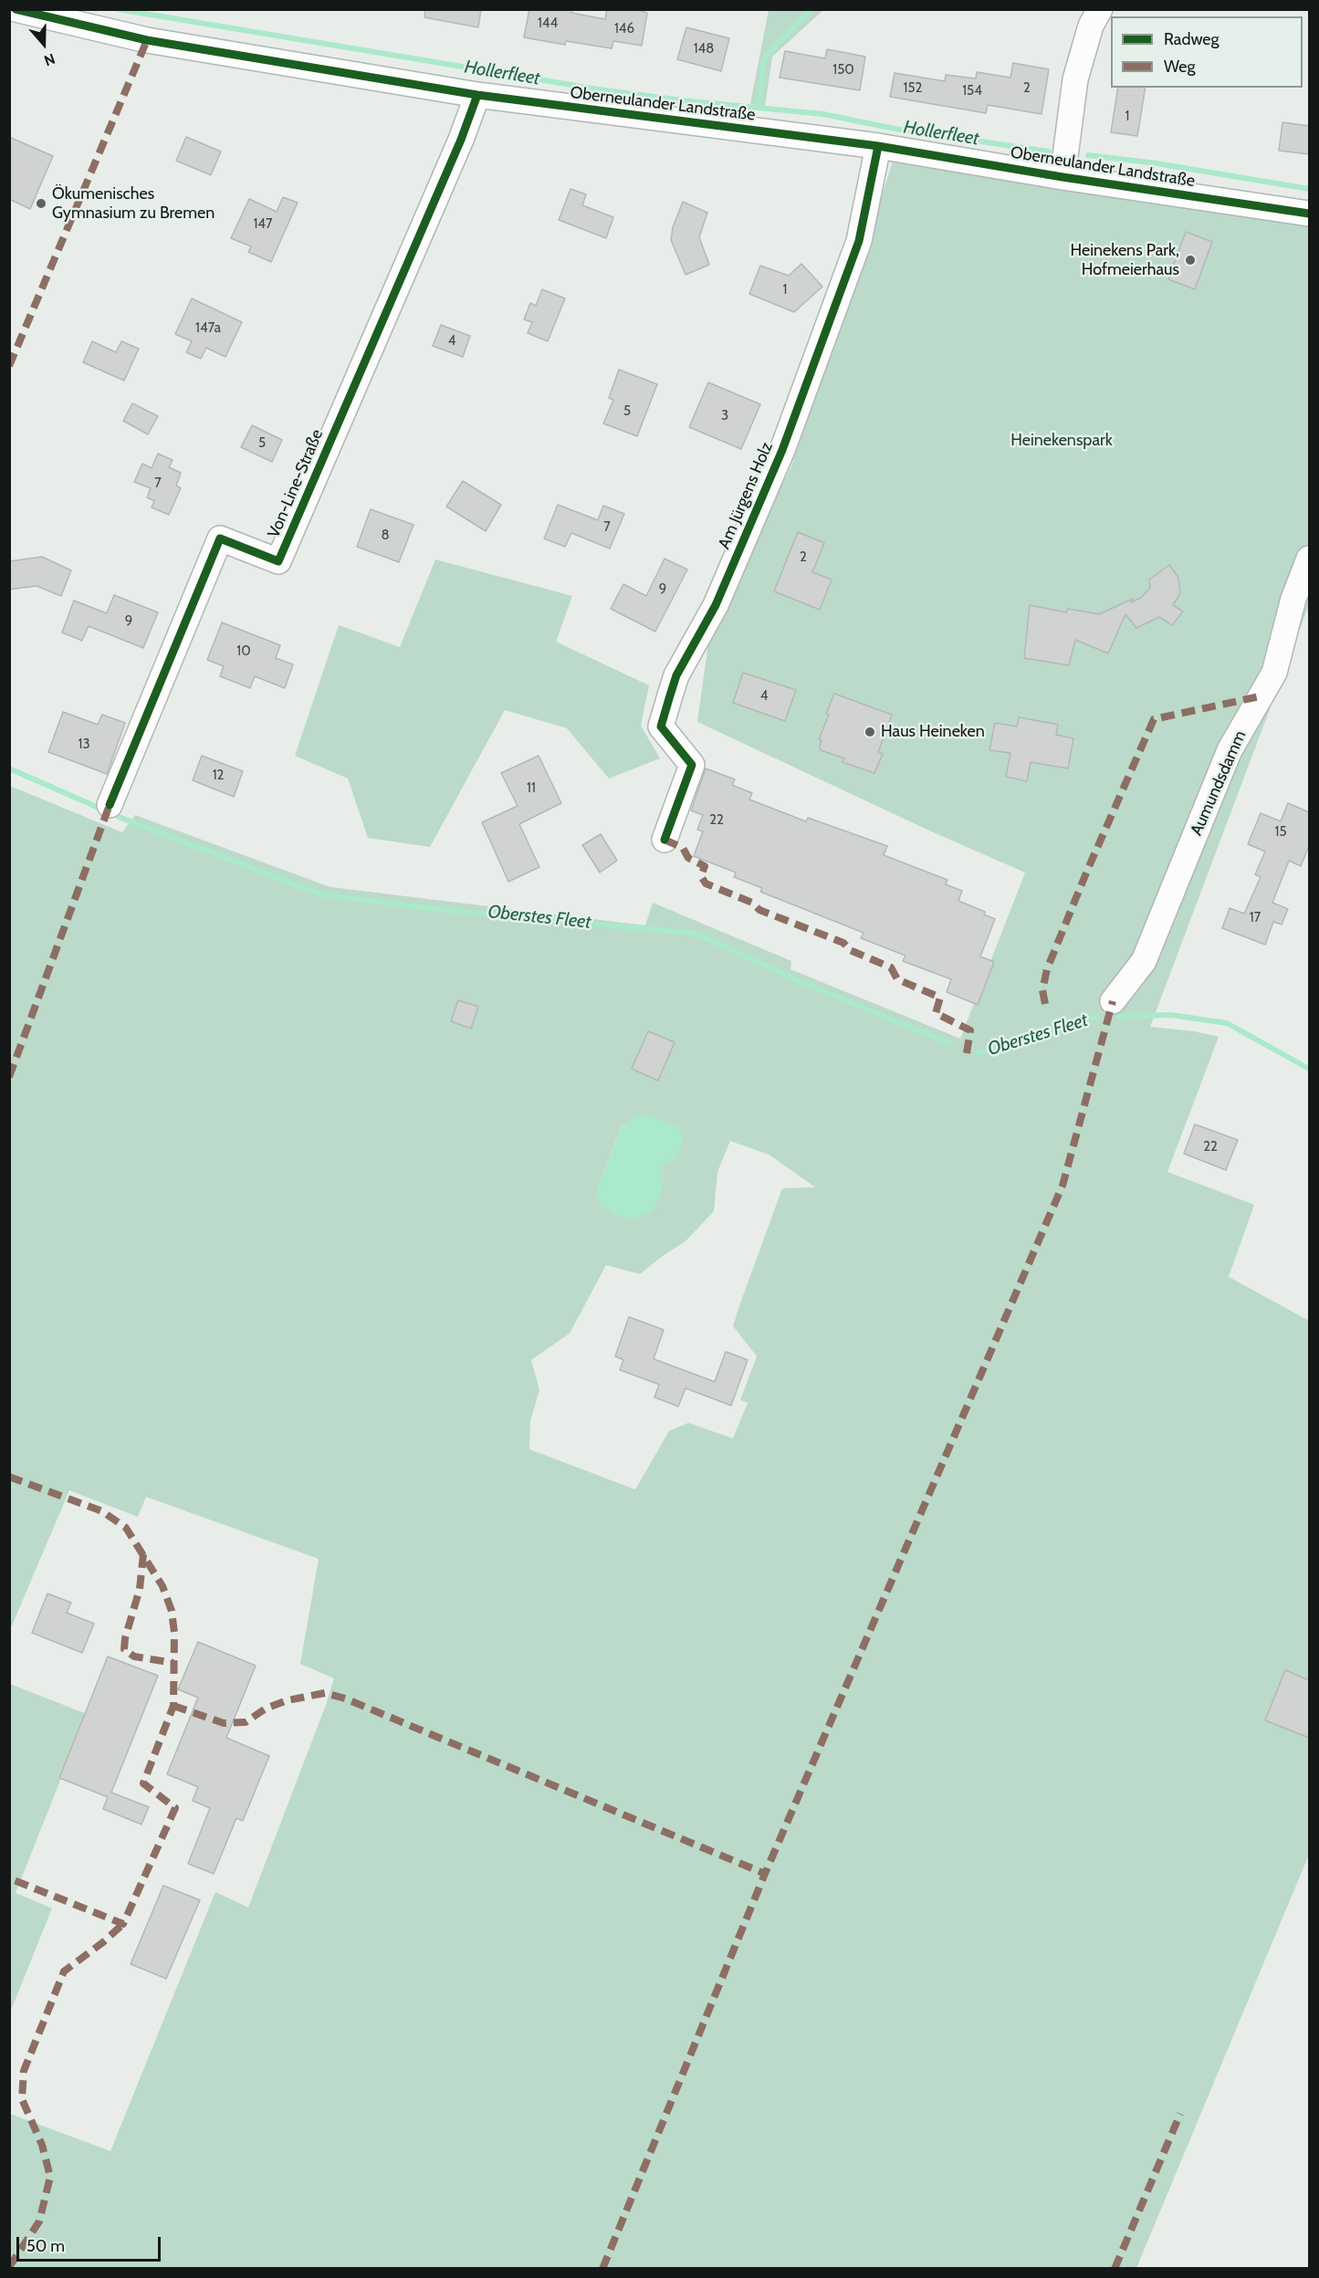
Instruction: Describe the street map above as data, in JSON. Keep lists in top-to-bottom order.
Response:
{
  "streets": {
    "street": [
      "Oberneulander Landstraße",
      "Von-Line-Straße",
      "Am Jürgens Holz",
      "Aumundsdamm"
    ]
  },
  "crossings": [
    ["Oberneulander Landstraße", "Von-Line-Straße"],
    ["Oberneulander Landstraße", "Am Jürgens Holz"]
  ],
  "water": ["Hollerfleet", "Oberstes Fleet"],
  "parks": ["Heinekenspark"],
  "places": ["Ökumenisches Gymnasium zu Bremen", "Heinekens Park, Hofmeierhaus", "Haus Heineken"],
  "house_numbers": [
    "144",
    "146",
    "148",
    "150",
    "152",
    "2",
    "154",
    "1",
    "147",
    "1",
    "147a",
    "4",
    "5",
    "3",
    "5",
    "7",
    "7",
    "8",
    "2",
    "9",
    "9",
    "10",
    "4",
    "13",
    "12",
    "11",
    "22",
    "15",
    "17",
    "22"
  ],
  "legend": ["Radweg", "Weg"],
  "scale_bar": "50 m",
  "north": "bottom"
}
